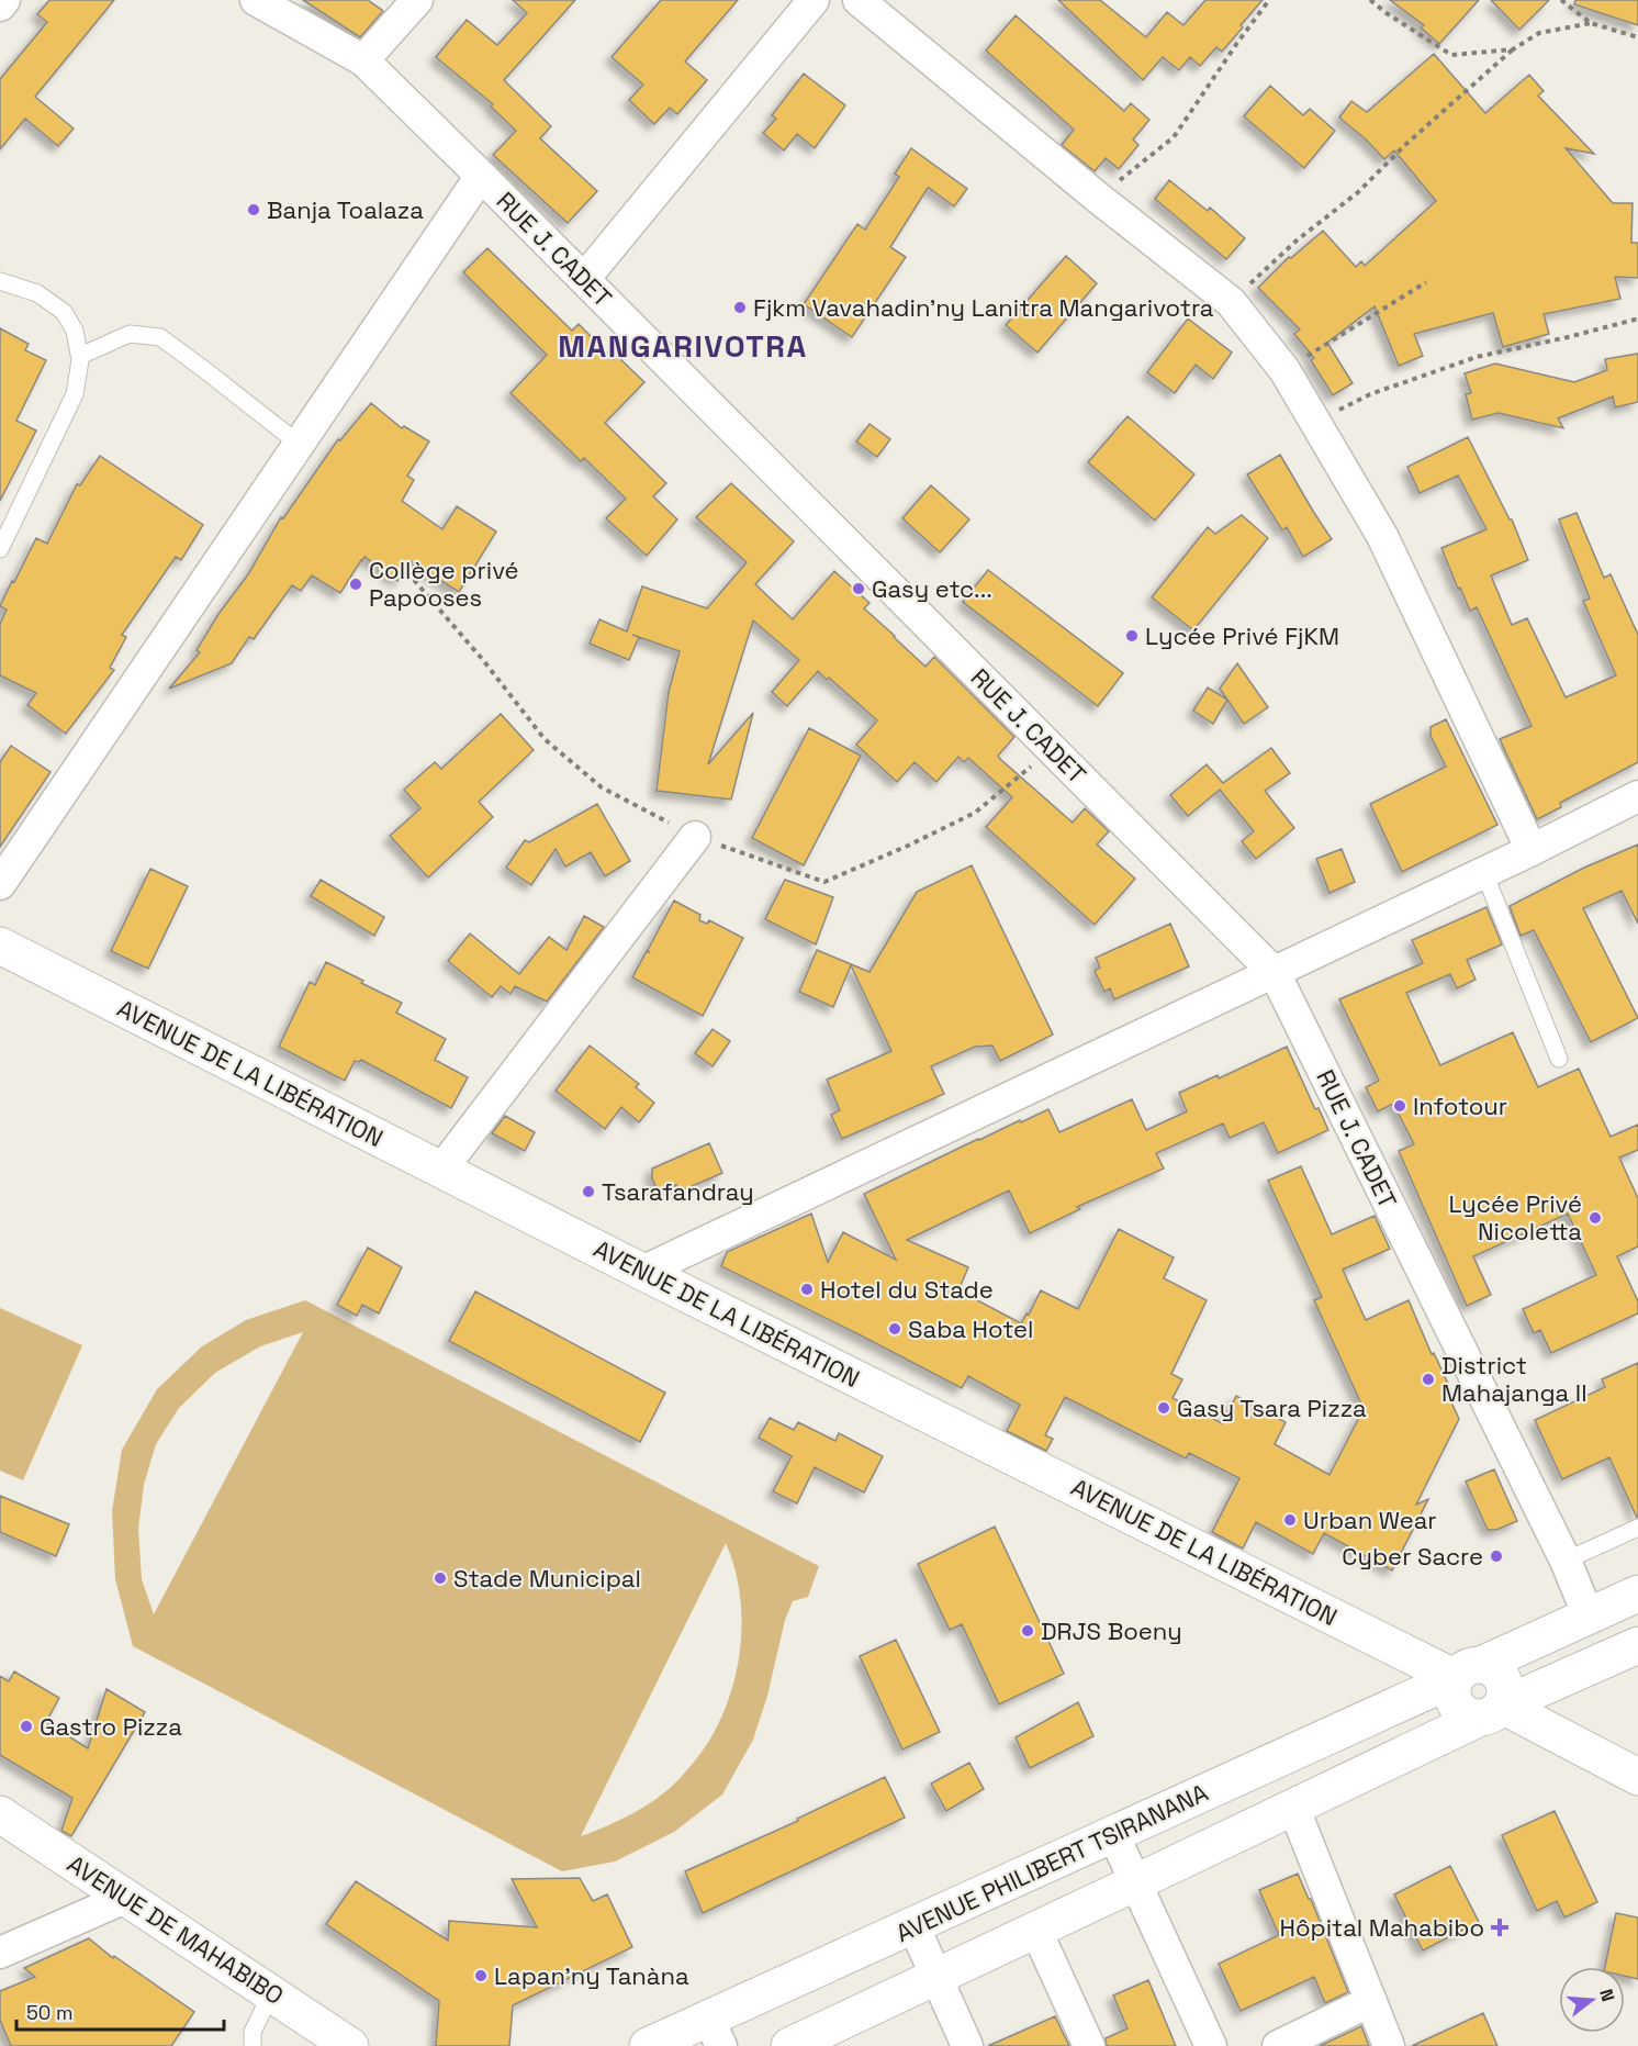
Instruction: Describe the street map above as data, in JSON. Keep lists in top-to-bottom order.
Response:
{
  "streets": {
    "main road": ["AVENUE DE LA LIBÉRATION", "AVENUE PHILIBERT TSIRANANA", "AVENUE DE MAHABIBO"],
    "street": ["RUE J. CADET"]
  },
  "crossings": [
    ["RUE J. CADET", "AVENUE PHILIBERT TSIRANANA"],
    ["AVENUE DE LA LIBÉRATION", "AVENUE PHILIBERT TSIRANANA"]
  ],
  "districts": ["MANGARIVOTRA"],
  "places": {
    "other": [
      "Banja Toalaza",
      "Fjkm Vavahadin'ny Lanitra Mangarivotra",
      "Collège privé Papooses",
      "Gasy etc...",
      "Lycée Privé FjKM",
      "Infotour",
      "Tsarafandray",
      "Lycée Privé Nicoletta",
      "Hotel du Stade",
      "Saba Hotel",
      "District Mahajanga II",
      "Gasy Tsara Pizza",
      "Urban Wear",
      "Cyber Sacre",
      "Stade Municipal",
      "DRJS Boeny",
      "Gastro Pizza",
      "Lapan'ny Tanàna"
    ],
    "health": ["Hôpital Mahabibo"]
  },
  "scale_bar": "50 m",
  "north": "right"
}
